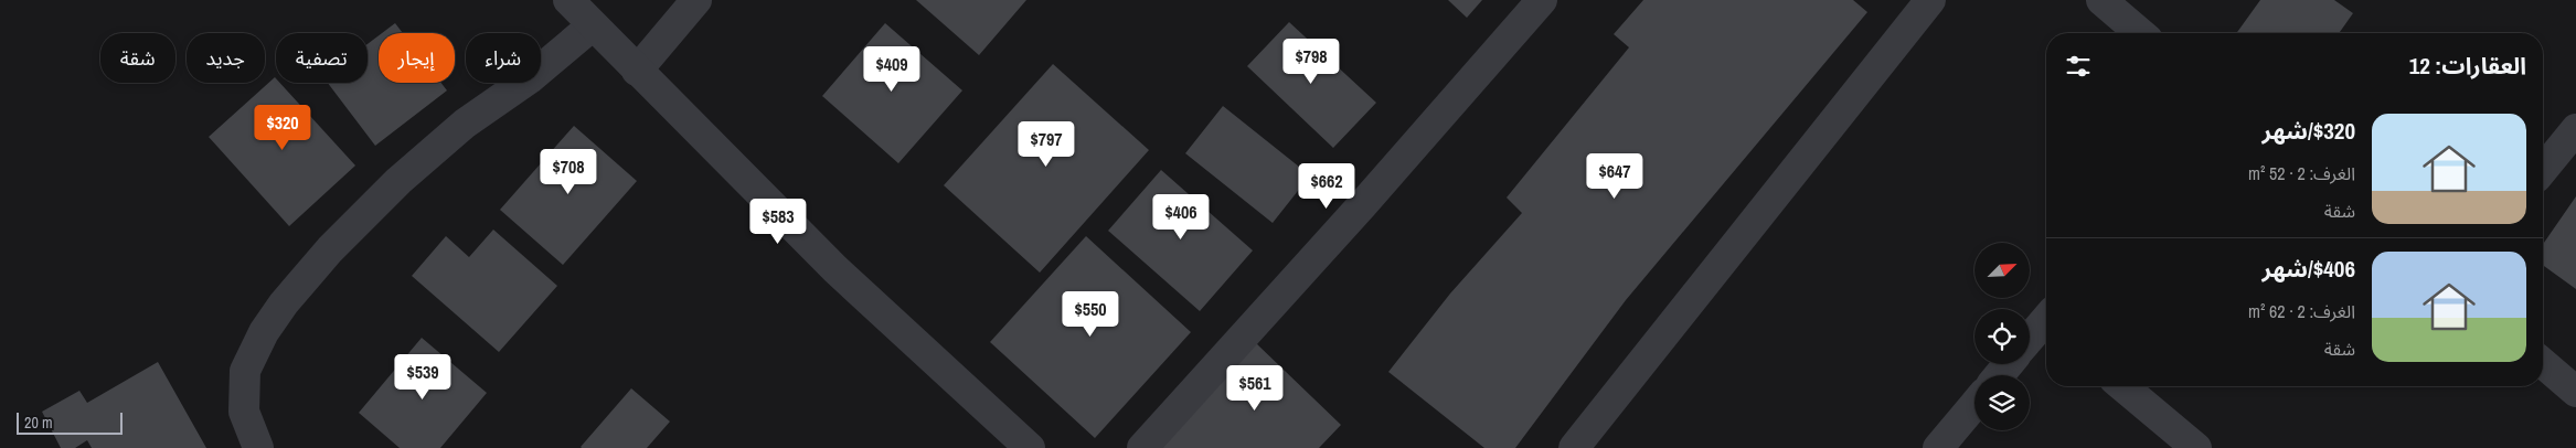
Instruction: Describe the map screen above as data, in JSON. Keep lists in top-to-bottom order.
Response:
{
  "scale_bar": "20 m",
  "north": "top right",
  "page": {
    "chip": [
      "شراء",
      "إيجار",
      "تصفية",
      "جديد",
      "شقة"
    ],
    "heading": "العقارات: 12",
    "price": [
      "$798",
      "$409",
      "$320",
      "$797",
      "$708",
      "$647",
      "$662",
      "$406",
      "$583",
      "$550",
      "$539",
      "$561"
    ],
    "list": [
      {
        "name": "$320/شهر",
        "note": "الغرف: 2 · 52 m² · شقة"
      },
      {
        "name": "$406/شهر",
        "note": "الغرف: 2 · 62 m² · شقة"
      }
    ],
    "scale": "20 m"
  }
}
